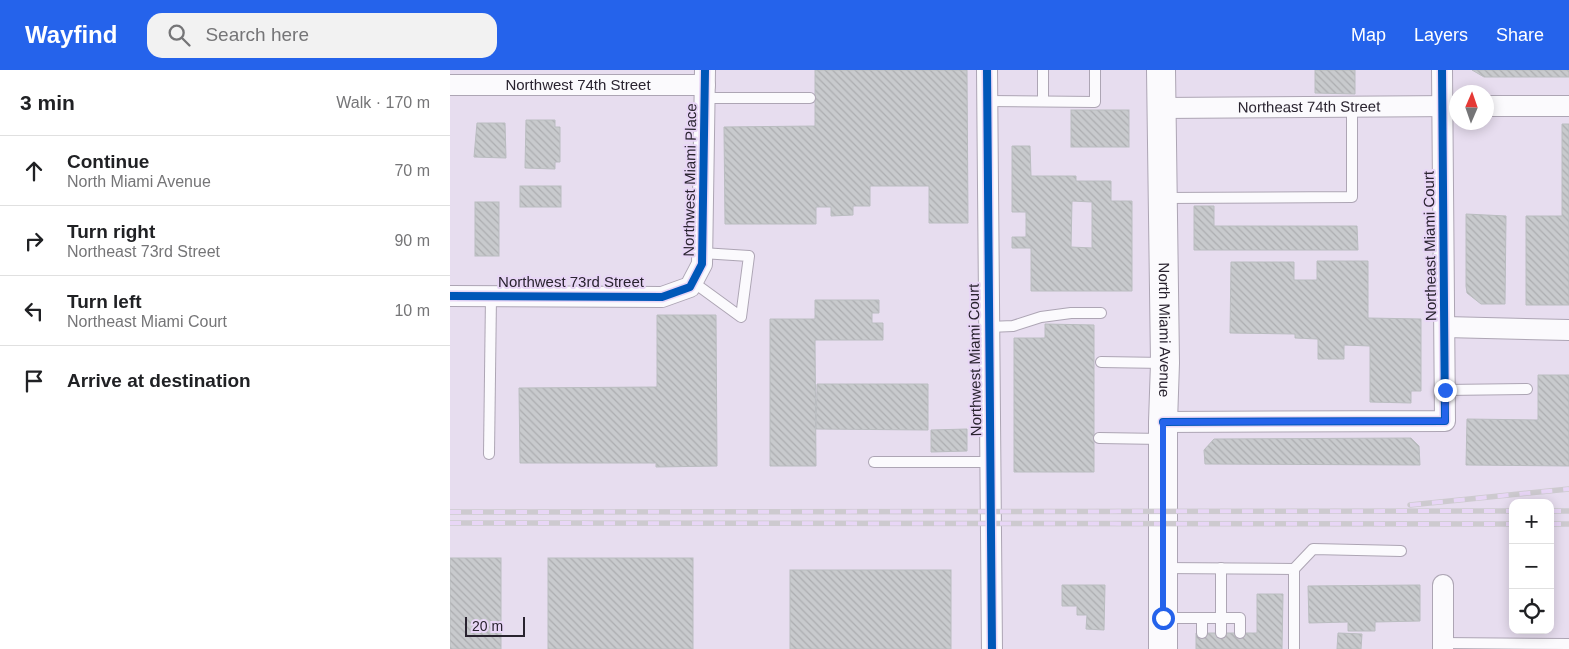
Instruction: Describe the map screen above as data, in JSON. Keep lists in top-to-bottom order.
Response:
{
  "streets": {
    "main road": ["North Miami Avenue"],
    "street": [
      "Northwest 74th Street",
      "Northeast 74th Street",
      "Northwest Miami Place",
      "Northeast Miami Court",
      "Northwest 73rd Street",
      "Northwest Miami Court"
    ]
  },
  "crossings": [
    ["Northwest 74th Street", "Northwest Miami Place"],
    ["Northeast 74th Street", "Northeast Miami Court"],
    ["Northeast 74th Street", "North Miami Avenue"],
    ["Northwest Miami Place", "Northwest 73rd Street"],
    ["Northeast Miami Court", "North Miami Avenue"]
  ],
  "scale_bar": "20 m",
  "north": "top",
  "page": {
    "header": "Wayfind",
    "search": "Search here",
    "nav": ["Map", "Layers", "Share"],
    "heading": ["3 min", "Walk · 170 m"],
    "list": [
      ["Continue", "North Miami Avenue", "70 m"],
      ["Turn right", "Northeast 73rd Street", "90 m"],
      ["Turn left", "Northeast Miami Court", "10 m"],
      "Arrive at destination"
    ],
    "map_buttons": ["+", "−"],
    "scale": "20 m"
  }
}
